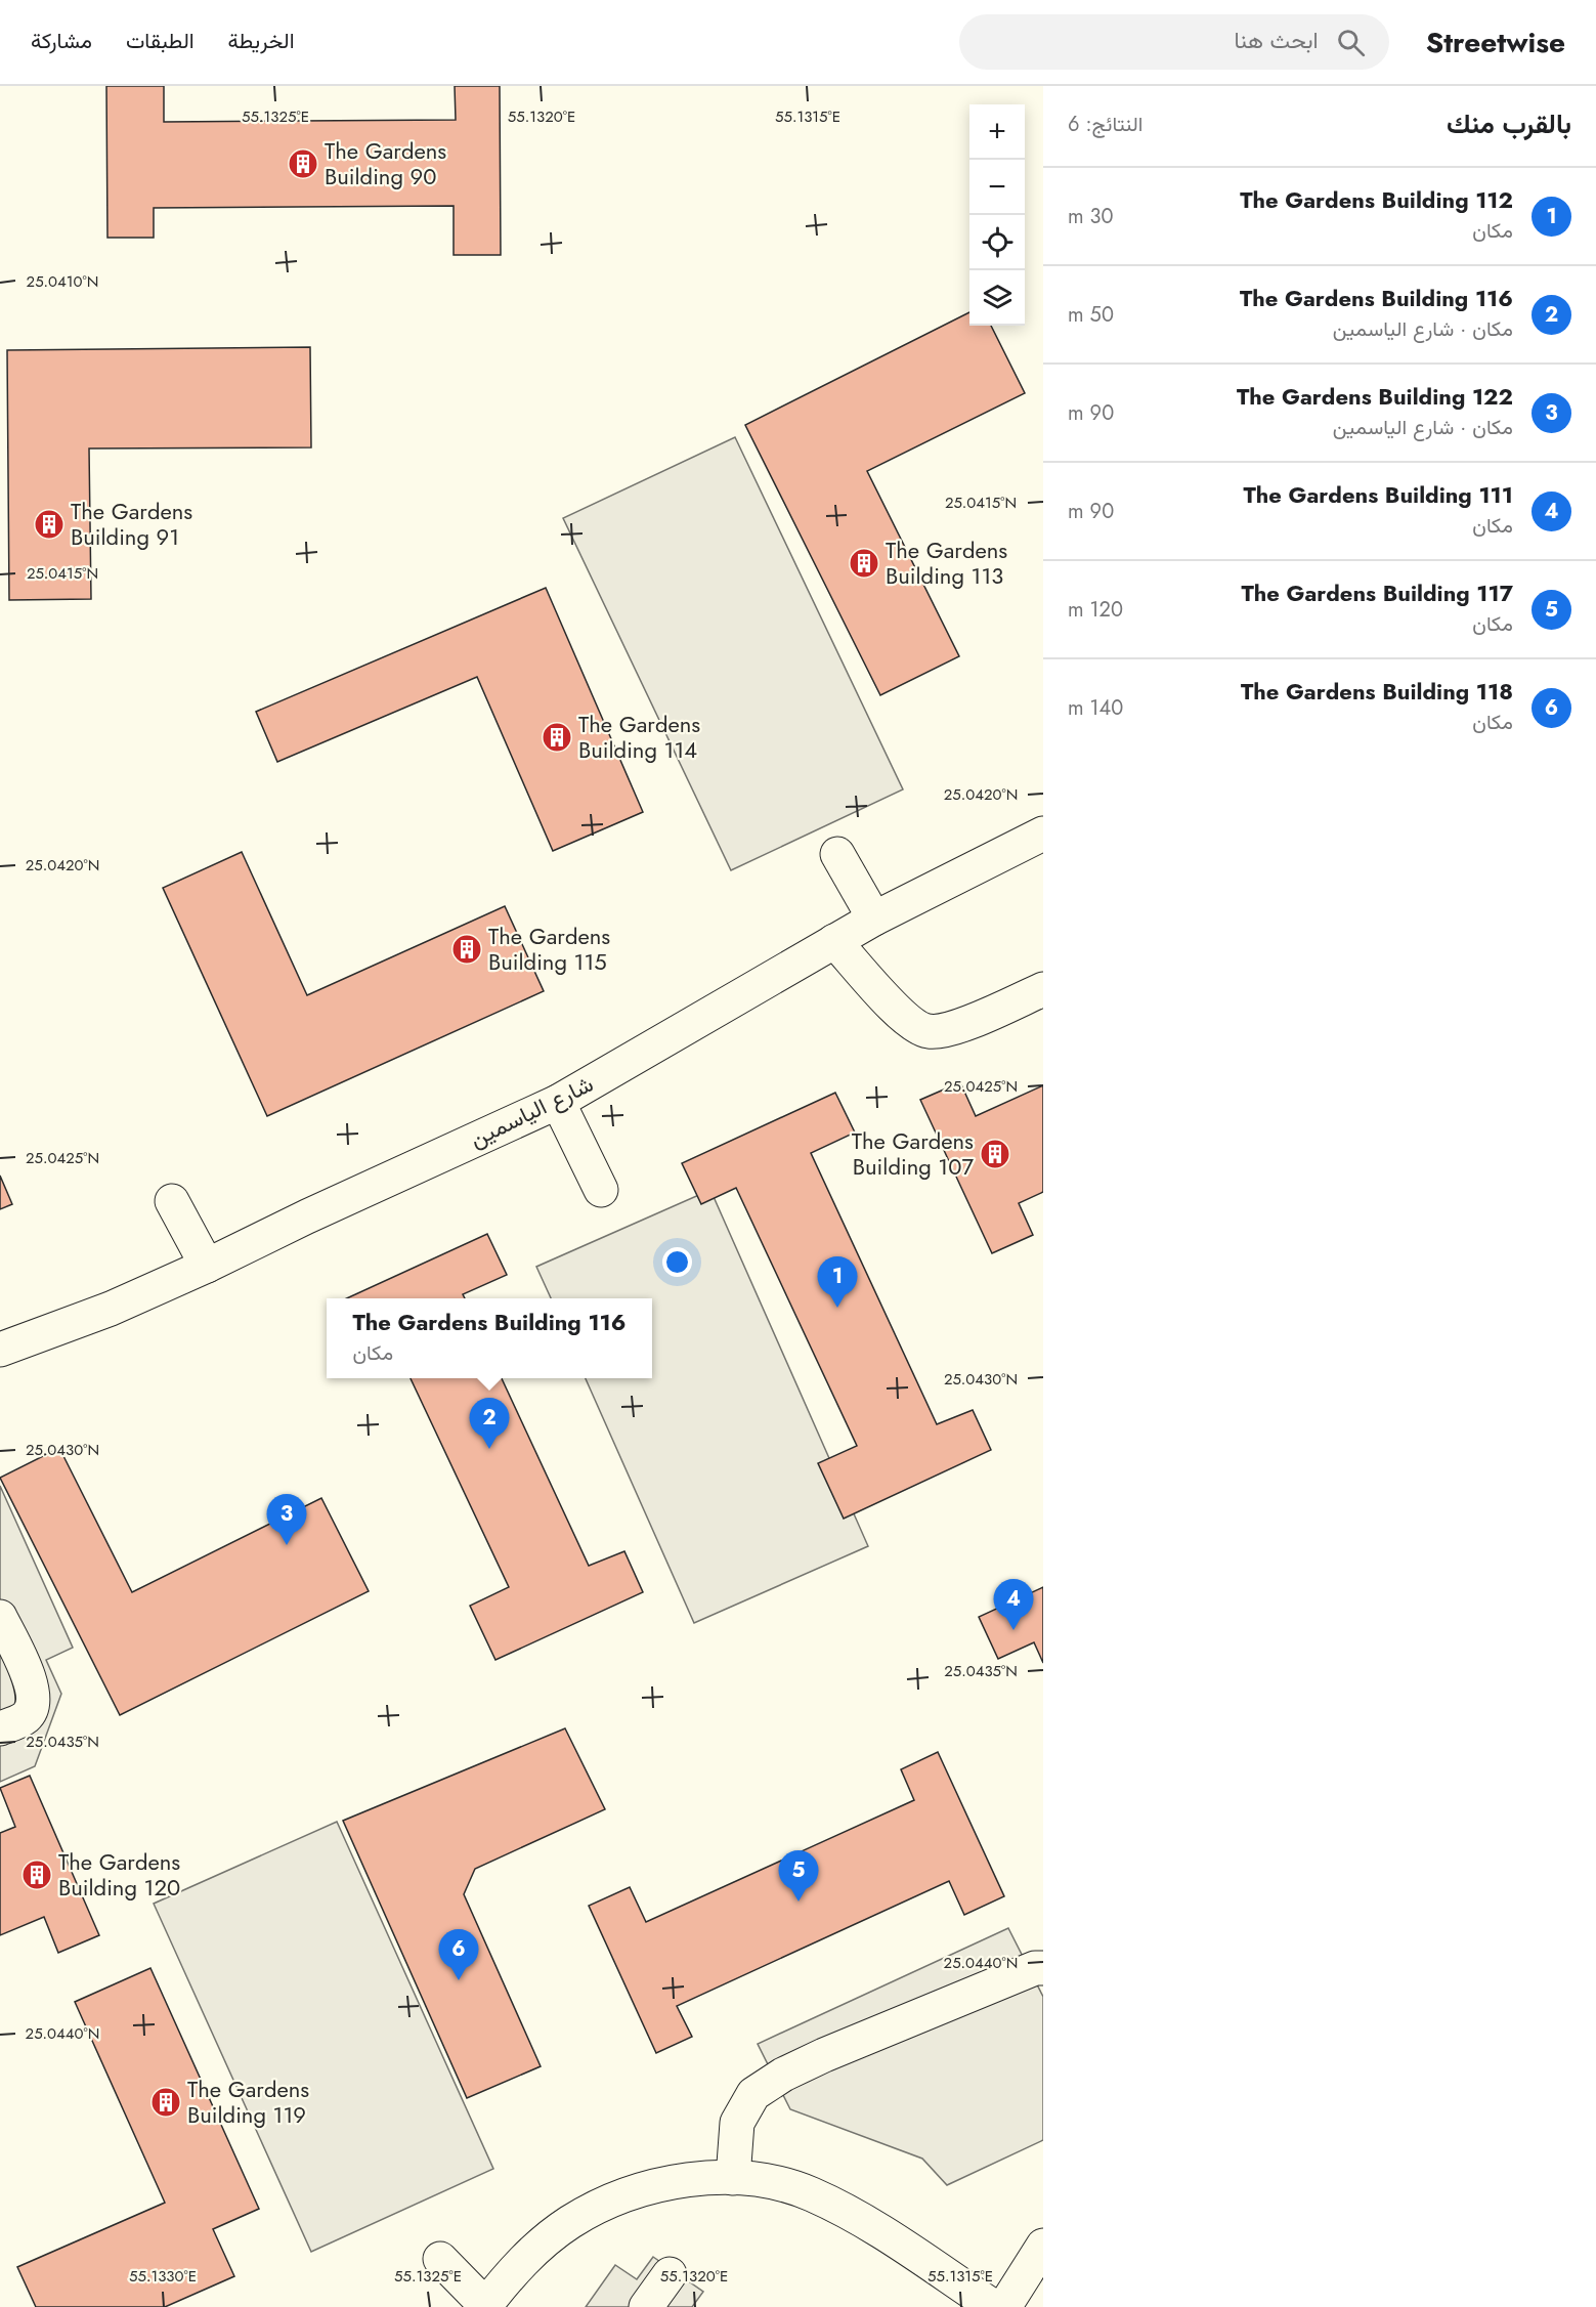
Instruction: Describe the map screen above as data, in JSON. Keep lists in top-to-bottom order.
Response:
{
  "streets": {
    "street": ["شارع الياسمين"]
  },
  "places": {
    "building": [
      "The Gardens Building 90",
      "The Gardens Building 91",
      "The Gardens Building 113",
      "The Gardens Building 114",
      "The Gardens Building 115",
      "The Gardens Building 107",
      "The Gardens Building 120",
      "The Gardens Building 119"
    ]
  },
  "page": {
    "header": "Streetwise",
    "search": "ابحث هنا",
    "nav": ["الخريطة", "الطبقات", "مشاركة"],
    "heading": ["بالقرب منك", "النتائج: 6"],
    "map_buttons": ["+", "−"],
    "list": [
      {
        "mark": "1",
        "name": "The Gardens Building 112",
        "note": "مكان",
        "value": "30 m"
      },
      {
        "mark": "2",
        "name": "The Gardens Building 116",
        "note": "مكان · شارع الياسمين",
        "value": "50 m"
      },
      {
        "mark": "3",
        "name": "The Gardens Building 122",
        "note": "مكان · شارع الياسمين",
        "value": "90 m"
      },
      {
        "mark": "4",
        "name": "The Gardens Building 111",
        "note": "مكان",
        "value": "90 m"
      },
      {
        "mark": "5",
        "name": "The Gardens Building 117",
        "note": "مكان",
        "value": "120 m"
      },
      {
        "mark": "6",
        "name": "The Gardens Building 118",
        "note": "مكان",
        "value": "140 m"
      }
    ],
    "pins": [
      "1",
      "2",
      "3",
      "4",
      "5",
      "6"
    ],
    "popup": ["The Gardens Building 116", "مكان"]
  },
  "coordinates": [
    "55.1325°E",
    "55.1320°E",
    "55.1315°E",
    "25.0410°N",
    "25.0415°N",
    "25.0420°N",
    "25.0425°N",
    "25.0430°N",
    "25.0435°N",
    "25.0440°N",
    "55.1330°E"
  ]
}
